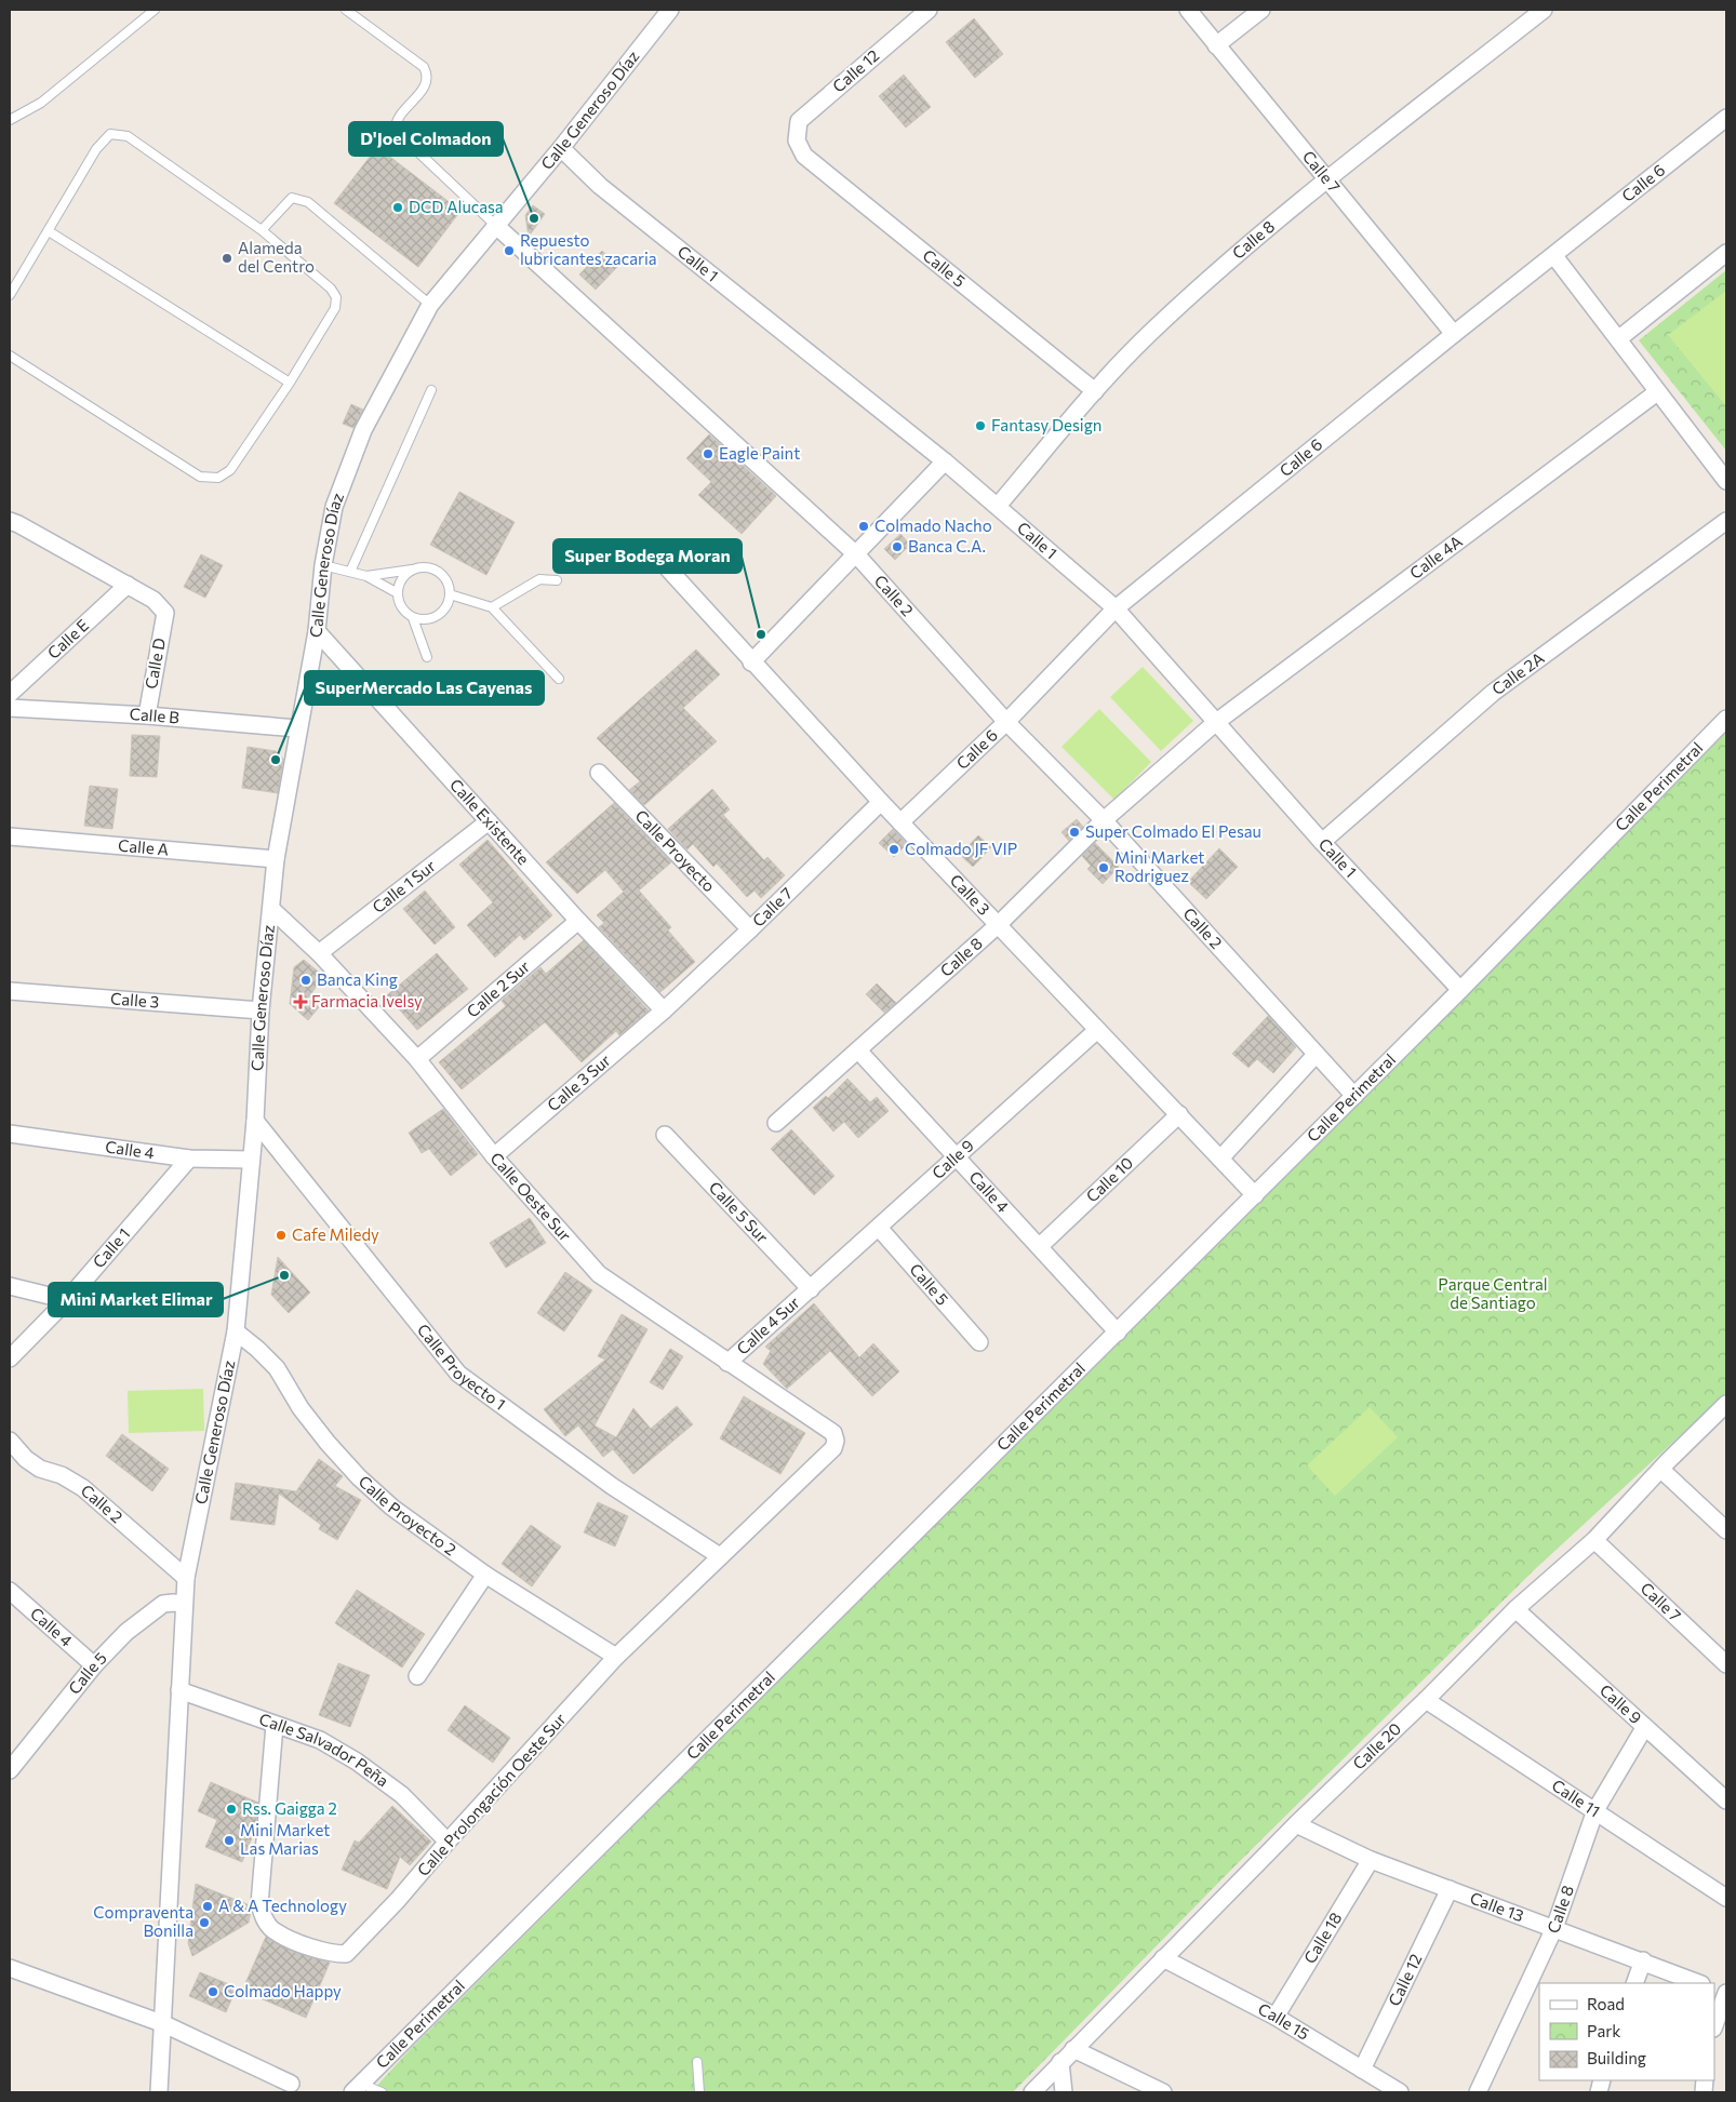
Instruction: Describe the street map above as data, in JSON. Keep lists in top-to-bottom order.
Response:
{
  "streets": {
    "street": [
      "Calle 12",
      "Calle Generoso Díaz",
      "Calle 7",
      "Calle 6",
      "Calle 8",
      "Calle 1",
      "Calle 5",
      "Calle 4A",
      "Calle 2",
      "Calle E",
      "Calle D",
      "Calle 2A",
      "Calle B",
      "Calle Perimetral",
      "Calle Existente",
      "Calle A",
      "Calle Proyecto",
      "Calle 1 Sur",
      "Calle 3",
      "Calle 2 Sur",
      "Calle 3 Sur",
      "Calle 4",
      "Calle 9",
      "Calle 10",
      "Calle Oeste Sur",
      "Calle 5 Sur",
      "Calle 4 Sur",
      "Calle Proyecto 1",
      "Calle Proyecto 2",
      "Calle 20",
      "Calle Salvador Peña",
      "Calle Prolongación Oeste Sur",
      "Calle 11",
      "Calle 13",
      "Calle 18",
      "Calle 15"
    ]
  },
  "crossings": [
    ["Calle 12", "Calle 5"],
    ["Calle 12", "Calle 13"],
    ["Calle 12", "Calle 15"],
    ["Calle Generoso Díaz", "Calle 1"],
    ["Calle Generoso Díaz", "Calle 5"],
    ["Calle Generoso Díaz", "Calle 2"],
    ["Calle Generoso Díaz", "Calle B"],
    ["Calle Generoso Díaz", "Calle Existente"],
    ["Calle Generoso Díaz", "Calle A"],
    ["Calle Generoso Díaz", "Calle 3"],
    ["Calle Generoso Díaz", "Calle 4"],
    ["Calle Generoso Díaz", "Calle Oeste Sur"],
    ["Calle Generoso Díaz", "Calle Proyecto 1"],
    ["Calle Generoso Díaz", "Calle Proyecto 2"],
    ["Calle Generoso Díaz", "Calle Salvador Peña"],
    ["Calle 7", "Calle 6"],
    ["Calle 7", "Calle 8"],
    ["Calle 7", "Calle Existente"],
    ["Calle 7", "Calle Proyecto"],
    ["Calle 7", "Calle 3"],
    ["Calle 7", "Calle 3 Sur"],
    ["Calle 7", "Calle 20"],
    ["Calle 6", "Calle 1"],
    ["Calle 6", "Calle 2"],
    ["Calle 6", "Calle 3"],
    ["Calle 8", "Calle 1"],
    ["Calle 8", "Calle 5"],
    ["Calle 8", "Calle 4A"],
    ["Calle 8", "Calle 2"],
    ["Calle 8", "Calle 3"],
    ["Calle 8", "Calle 4"],
    ["Calle 8", "Calle 9"],
    ["Calle 8", "Calle 11"],
    ["Calle 8", "Calle 13"],
    ["Calle 1", "Calle 4A"],
    ["Calle 1", "Calle 2A"],
    ["Calle 1", "Calle Perimetral"],
    ["Calle 1", "Calle 4"],
    ["Calle 5", "Calle 4"],
    ["Calle 5", "Calle 9"],
    ["Calle 2", "Calle Perimetral"],
    ["Calle E", "Calle D"],
    ["Calle D", "Calle B"],
    ["Calle Perimetral", "Calle 3"],
    ["Calle Perimetral", "Calle 4"],
    ["Calle Existente", "Calle 1 Sur"],
    ["Calle Existente", "Calle 2 Sur"],
    ["Calle Existente", "Calle 3 Sur"],
    ["Calle 1 Sur", "Calle Oeste Sur"],
    ["Calle 3", "Calle 9"],
    ["Calle 3", "Calle 10"],
    ["Calle 2 Sur", "Calle Oeste Sur"],
    ["Calle 3 Sur", "Calle Oeste Sur"],
    ["Calle 4", "Calle 9"],
    ["Calle 4", "Calle 10"],
    ["Calle 9", "Calle 5 Sur"],
    ["Calle 9", "Calle 4 Sur"],
    ["Calle 9", "Calle 20"],
    ["Calle Oeste Sur", "Calle 4 Sur"],
    ["Calle Oeste Sur", "Calle Prolongación Oeste Sur"],
    ["Calle 5 Sur", "Calle 4 Sur"],
    ["Calle Proyecto 1", "Calle Prolongación Oeste Sur"],
    ["Calle Proyecto 2", "Calle Prolongación Oeste Sur"],
    ["Calle 20", "Calle 11"],
    ["Calle 20", "Calle 13"],
    ["Calle 20", "Calle 15"],
    ["Calle Salvador Peña", "Calle Prolongación Oeste Sur"],
    ["Calle 13", "Calle 18"],
    ["Calle 18", "Calle 15"]
  ],
  "parks": ["Parque Central de Santiago"],
  "places": {
    "other": [
      "DCD Alucasa",
      "D'Joel Colmadon",
      "Repuesto lubricantes zacaria",
      "Alameda del Centro",
      "Fantasy Design",
      "Eagle Paint",
      "Colmado Nacho",
      "Banca C.A.",
      "Super Bodega Moran",
      "SuperMercado Las Cayenas",
      "Super Colmado El Pesau",
      "Colmado JF VIP",
      "Mini Market Rodriguez",
      "Banca King",
      "Cafe Miledy",
      "Mini Market Elimar",
      "Rss. Gaigga 2",
      "Mini Market Las Marias",
      "A & A Technology",
      "Compraventa Bonilla",
      "Colmado Happy"
    ],
    "health": ["Farmacia Ivelsy"]
  },
  "legend": ["Road", "Park", "Building"]
}
